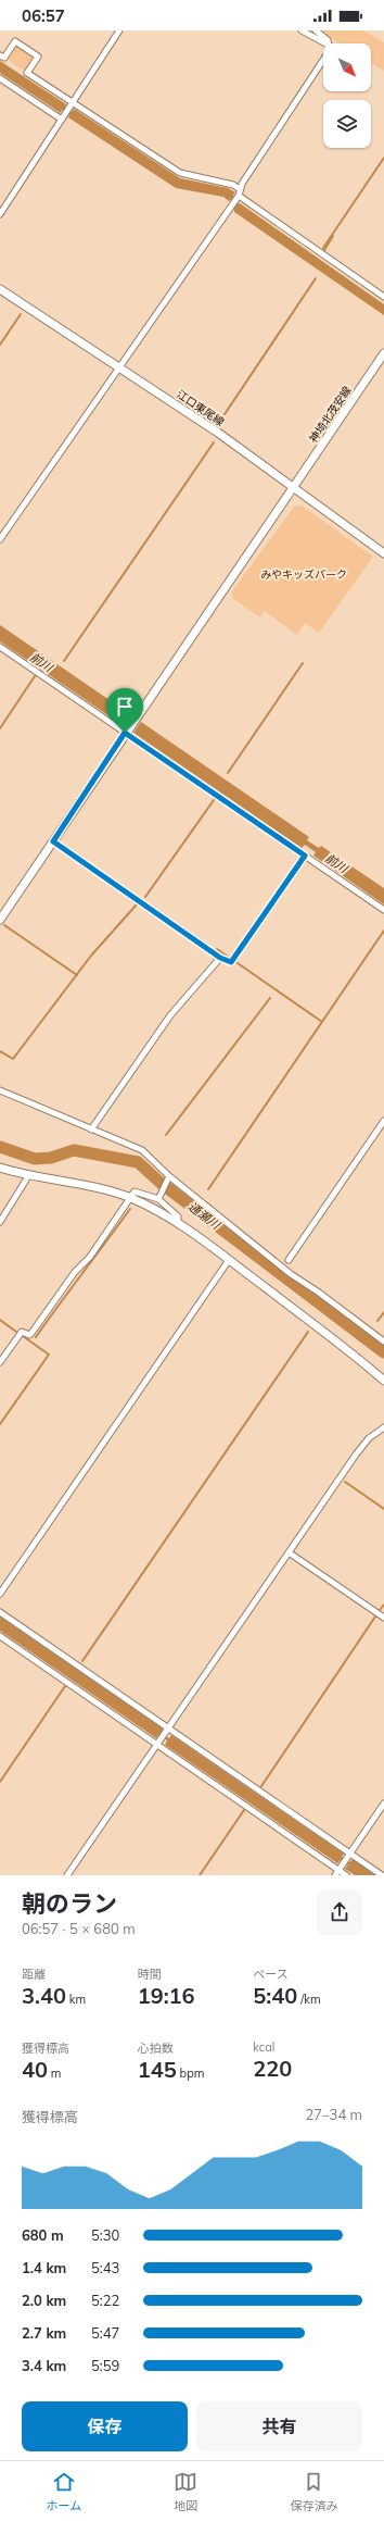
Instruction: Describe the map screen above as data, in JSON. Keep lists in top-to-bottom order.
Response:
{
  "streets": {
    "street": ["江口東尾線", "神埼北茂安線"]
  },
  "crossings": [
    ["江口東尾線", "神埼北茂安線"]
  ],
  "water": ["前川", "通瀬川"],
  "parks": ["みやキッズパーク"],
  "north": "bottom right",
  "page": {
    "status": "06:57",
    "heading": ["朝のラン", "06:57 · 5 × 680 m"],
    "stats": [
      ["距離", "3.40 km"],
      ["時間", "19:16"],
      ["ペース", "5:40 /km"],
      ["獲得標高", "40 m"],
      ["心拍数", "145 bpm"],
      ["kcal", "220"]
    ],
    "chart": ["獲得標高", "27–34 m"],
    "list": [
      {
        "name": "680 m",
        "note": "5:30"
      },
      {
        "name": "1.4 km",
        "note": "5:43"
      },
      {
        "name": "2.0 km",
        "note": "5:22"
      },
      {
        "name": "2.7 km",
        "note": "5:47"
      },
      {
        "name": "3.4 km",
        "note": "5:59"
      }
    ],
    "buttons": ["保存", "共有"],
    "tabs": ["ホーム", "地図", "保存済み"]
  }
}
